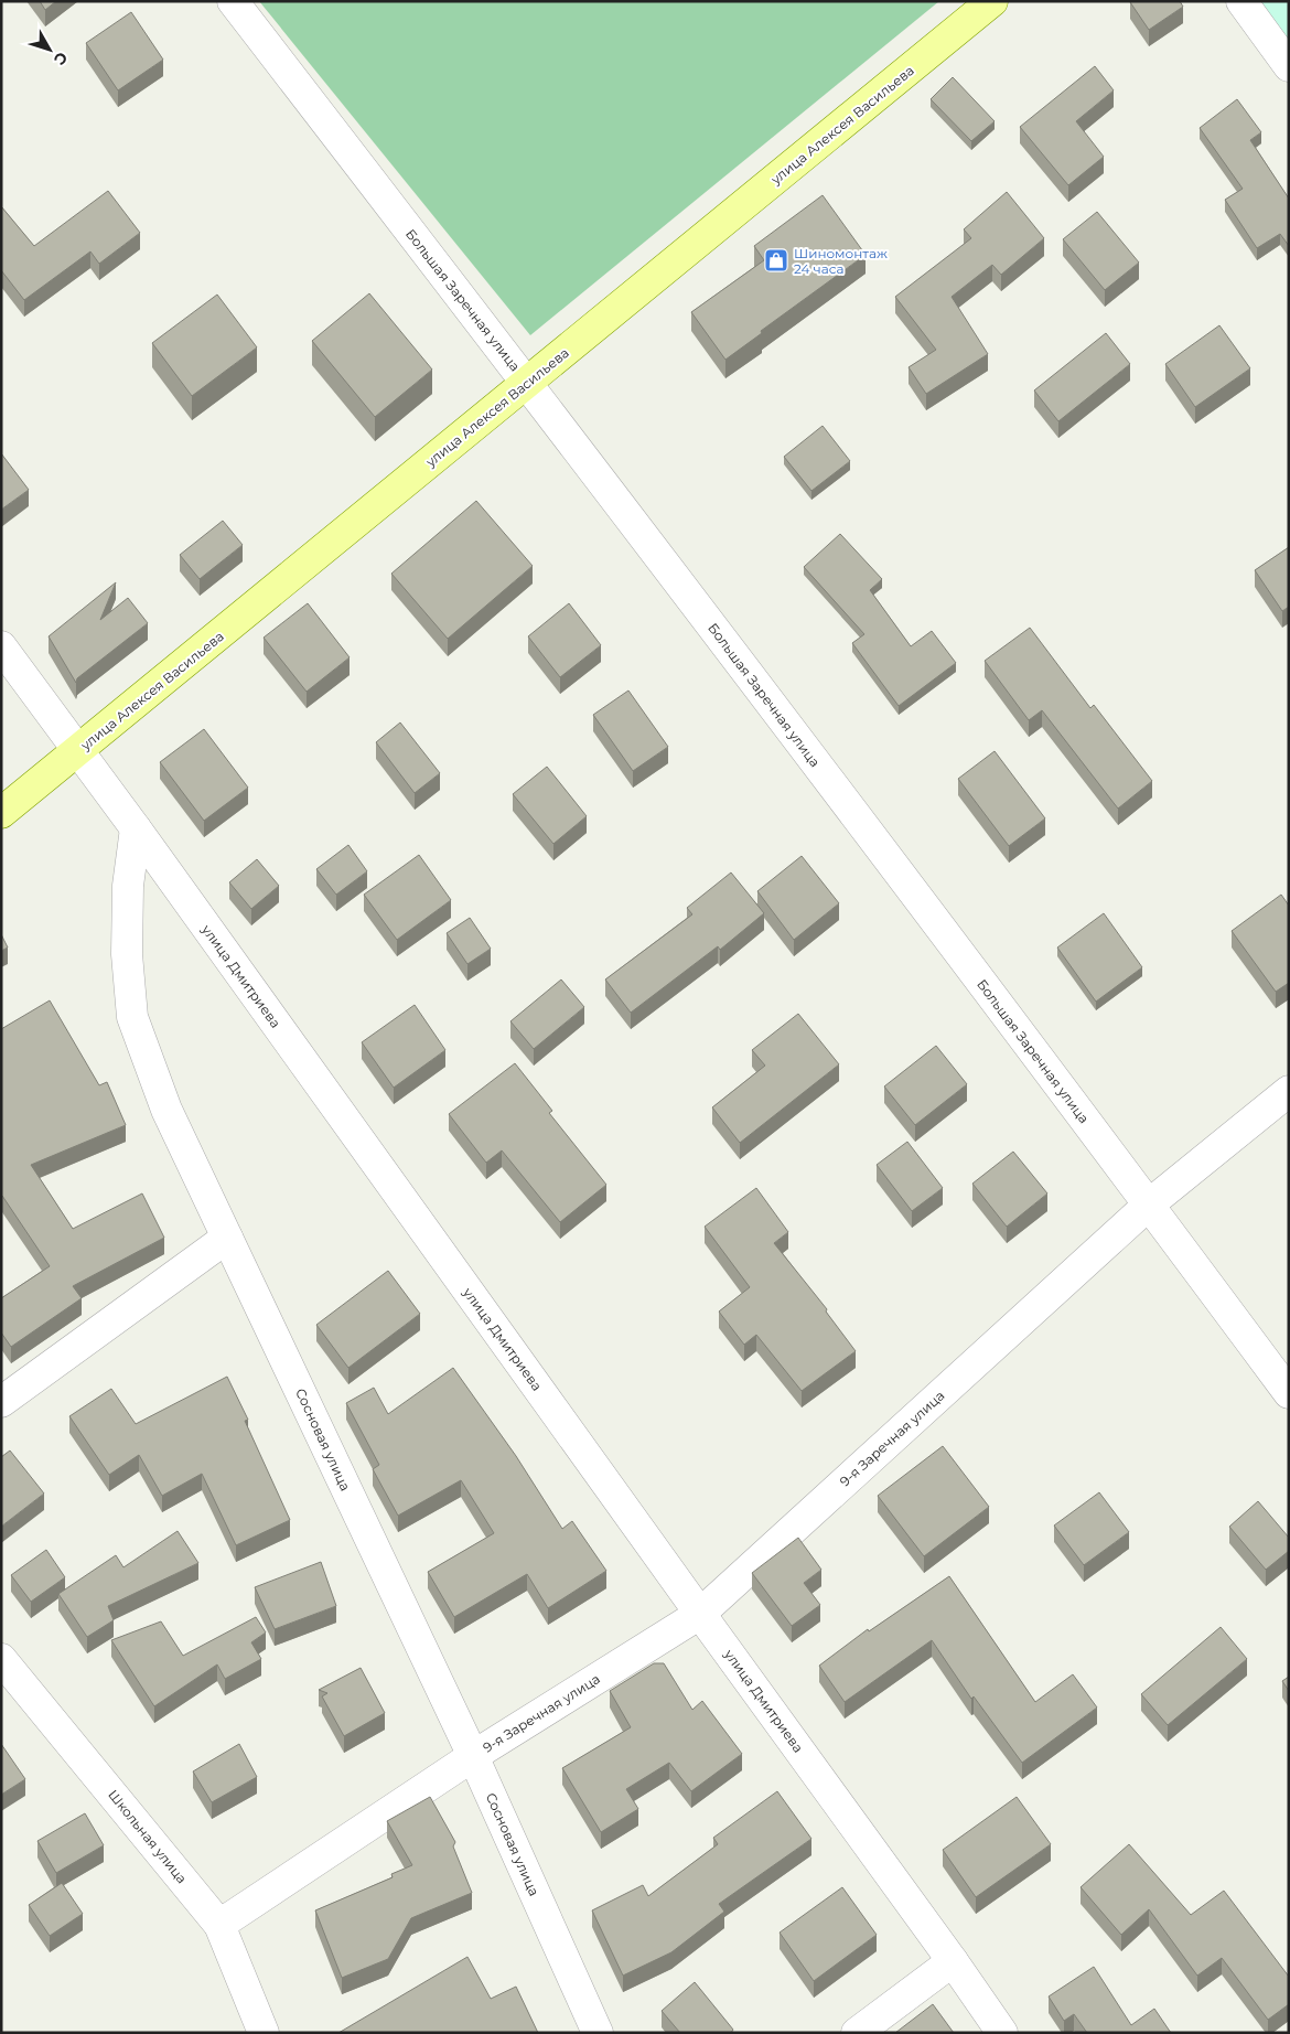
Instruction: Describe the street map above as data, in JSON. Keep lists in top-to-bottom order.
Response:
{
  "streets": {
    "main road": ["улица Алексея Васильева"],
    "street": [
      "Большая Заречная улица",
      "улица Дмитриева",
      "9-я Заречная улица",
      "Сосновая улица",
      "Школьная улица"
    ]
  },
  "crossings": [
    ["улица Алексея Васильева", "Большая Заречная улица"],
    ["улица Алексея Васильева", "улица Дмитриева"],
    ["Большая Заречная улица", "9-я Заречная улица"],
    ["улица Дмитриева", "9-я Заречная улица"],
    ["улица Дмитриева", "Сосновая улица"],
    ["9-я Заречная улица", "Сосновая улица"],
    ["9-я Заречная улица", "Школьная улица"]
  ],
  "places": {
    "shop": ["Шиномонтаж 24 часа"]
  },
  "north": "bottom right"
}
